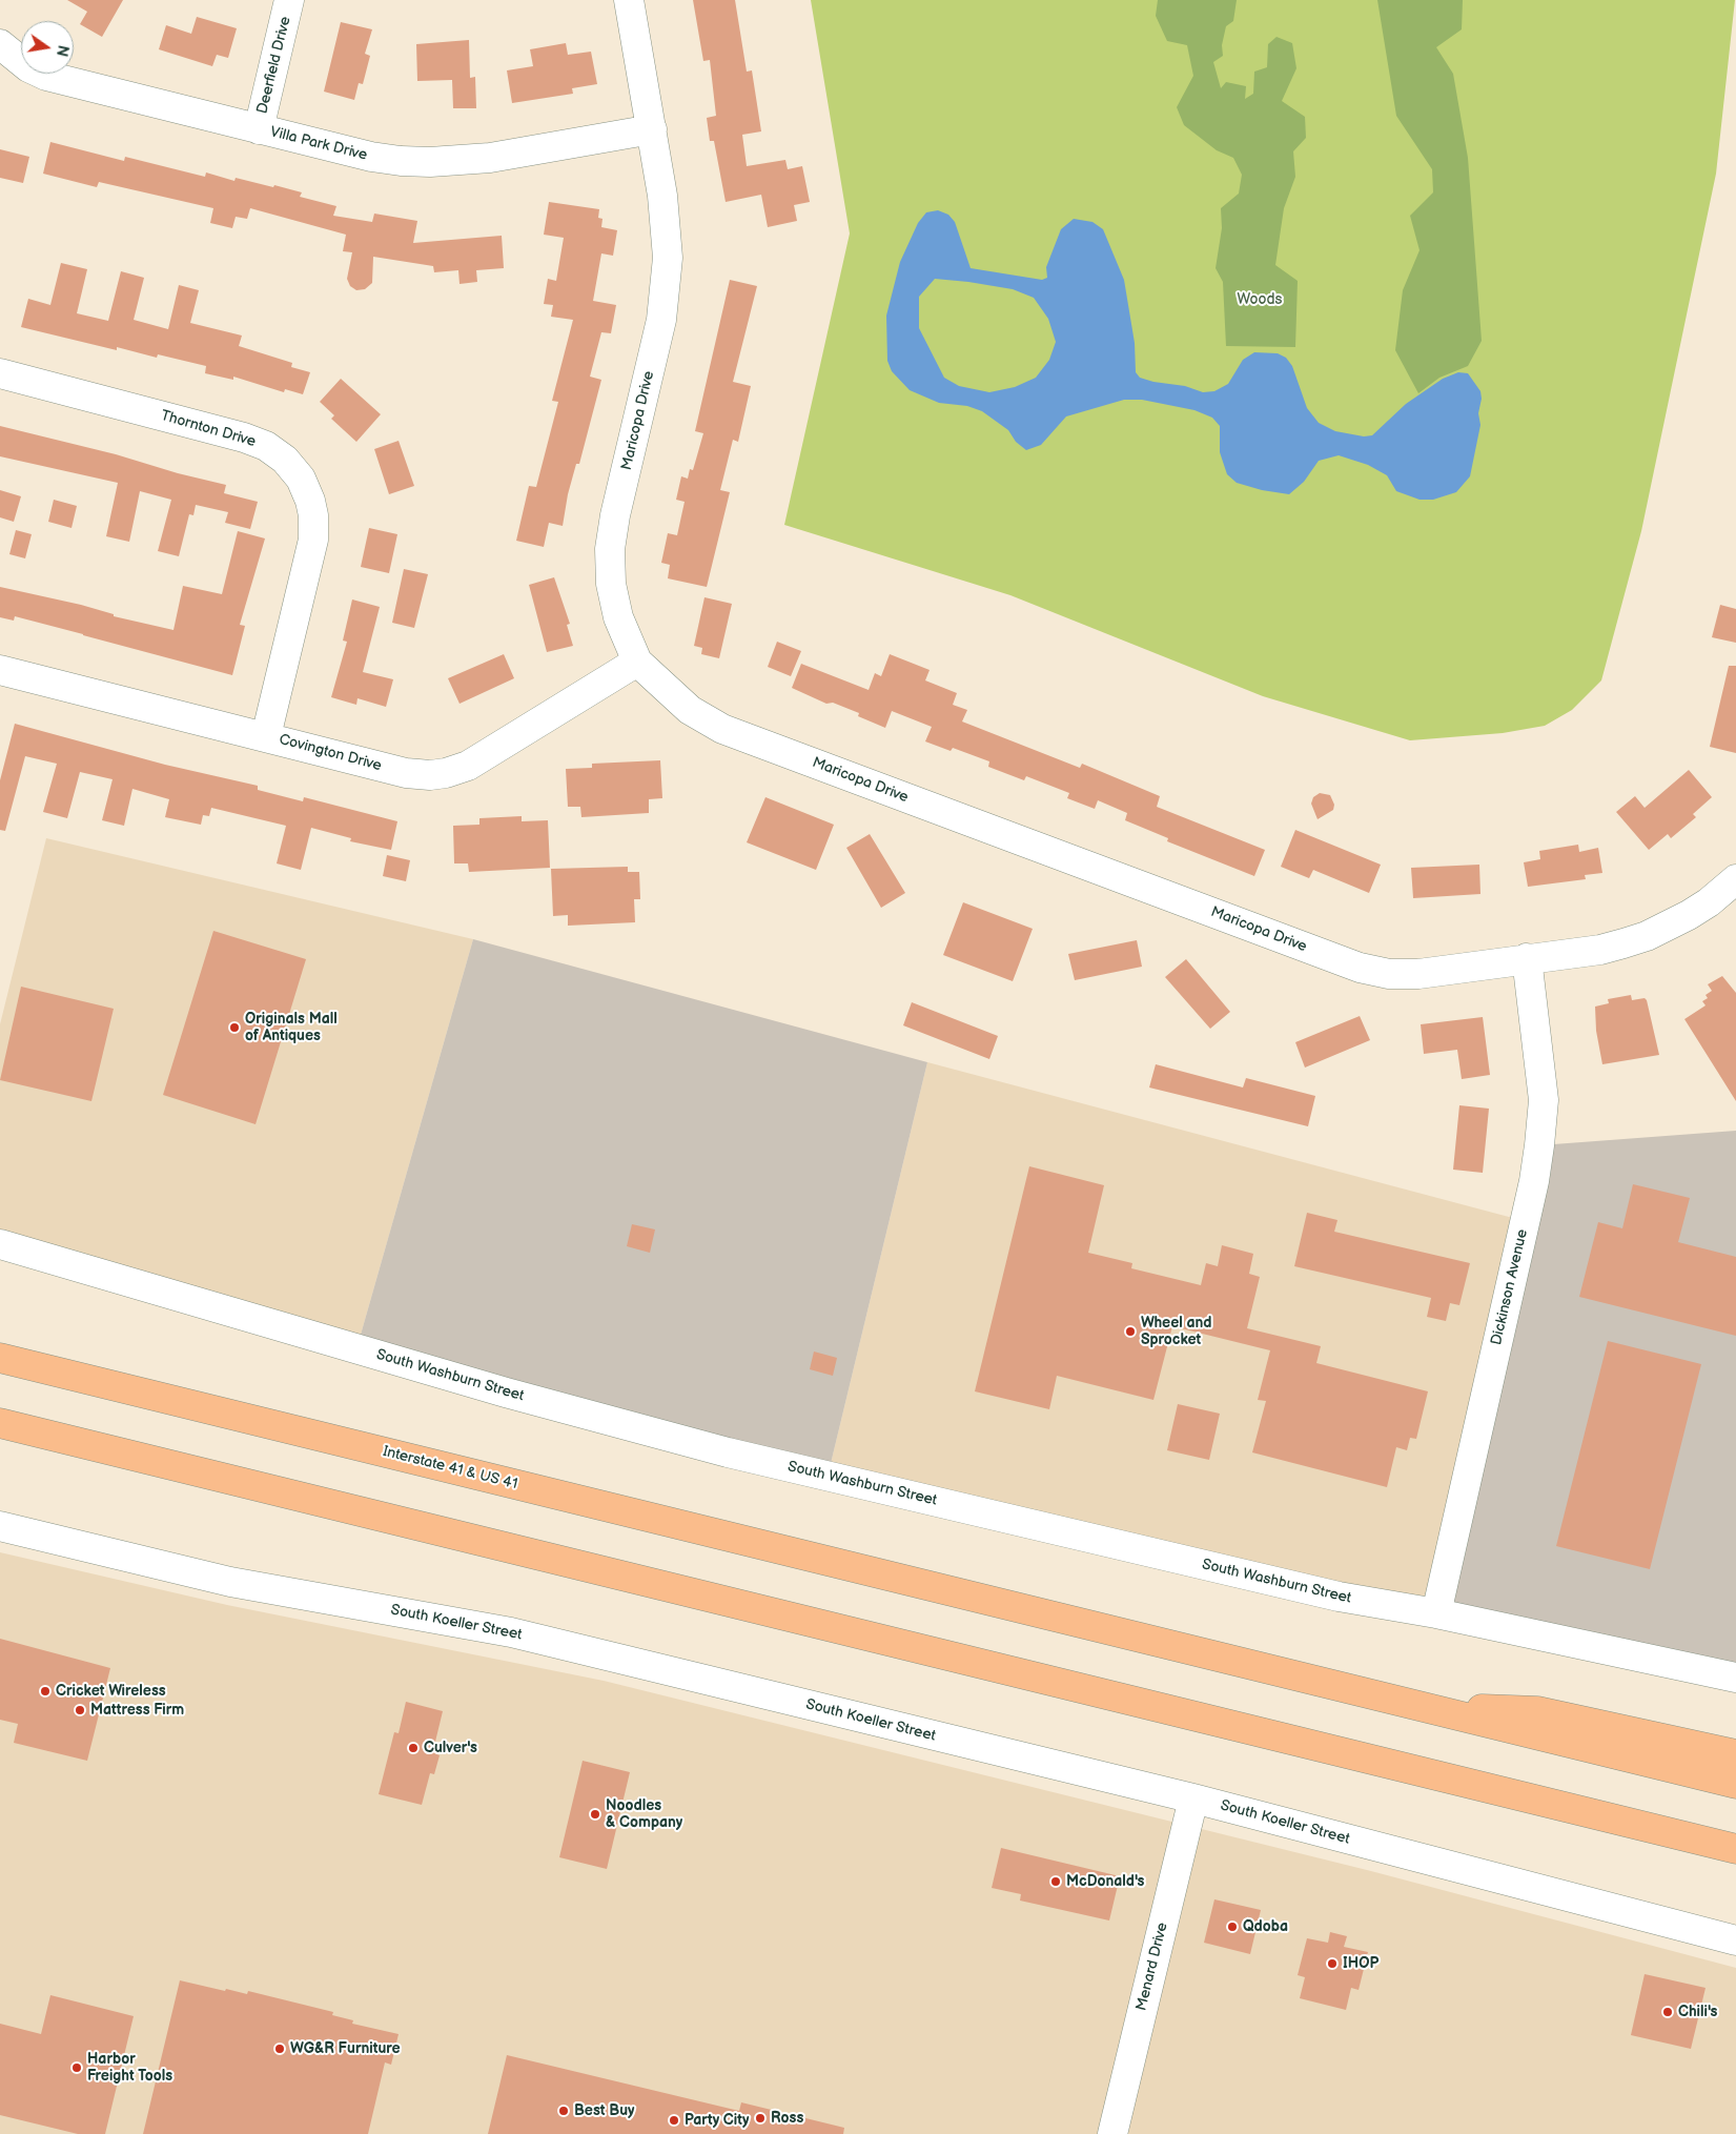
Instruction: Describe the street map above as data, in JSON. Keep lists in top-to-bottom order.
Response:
{
  "streets": {
    "highway": ["Interstate 41 & US 41"],
    "street": [
      "Deerfield Drive",
      "Villa Park Drive",
      "Maricopa Drive",
      "Thornton Drive",
      "Covington Drive",
      "Dickinson Avenue",
      "South Washburn Street",
      "South Koeller Street",
      "Menard Drive"
    ]
  },
  "crossings": [
    ["Deerfield Drive", "Villa Park Drive"],
    ["Villa Park Drive", "Maricopa Drive"],
    ["Maricopa Drive", "Covington Drive"],
    ["Maricopa Drive", "Dickinson Avenue"],
    ["Thornton Drive", "Covington Drive"],
    ["Dickinson Avenue", "South Washburn Street"],
    ["South Koeller Street", "Menard Drive"]
  ],
  "parks": ["Woods"],
  "places": [
    "Originals Mall of Antiques",
    "Wheel and Sprocket",
    "Cricket Wireless",
    "Mattress Firm",
    "Culver's",
    "Noodles & Company",
    "McDonald's",
    "Qdoba",
    "IHOP",
    "Chili's",
    "WG&R Furniture",
    "Harbor Freight Tools",
    "Best Buy",
    "Ross",
    "Party City"
  ],
  "north": "right"
}
